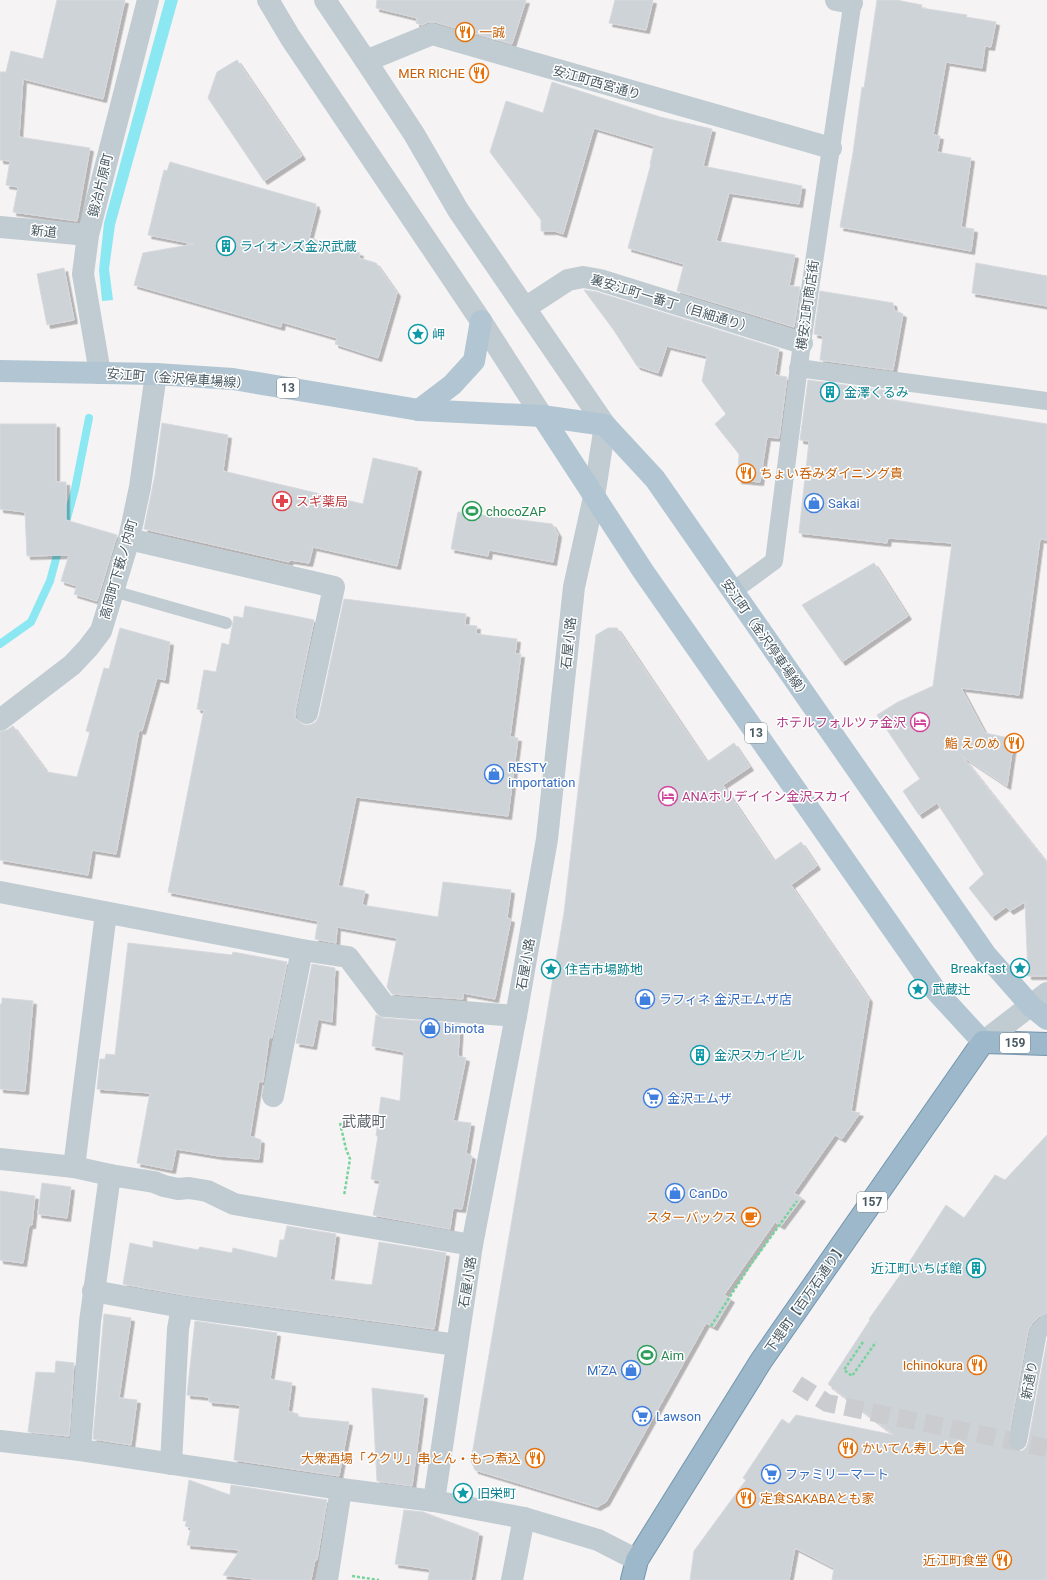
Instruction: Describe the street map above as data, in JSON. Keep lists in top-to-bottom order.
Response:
{
  "streets": {
    "highway": ["159", "157", "下堤町【百万石通り】"],
    "main road": ["安江町（金沢停車場線）", "13"],
    "street": [
      "安江町西宮通り",
      "鍛冶片原町",
      "新道",
      "裏安江町一番丁（目細通り）",
      "横安江町商店街",
      "高岡町下薮ノ内町",
      "石屋小路",
      "新通り"
    ]
  },
  "crossings": [
    ["安江町西宮通り", "横安江町商店街"],
    ["鍛冶片原町", "新道"],
    ["鍛冶片原町", "安江町（金沢停車場線）"],
    ["鍛冶片原町", "13"],
    ["裏安江町一番丁（目細通り）", "横安江町商店街"],
    ["横安江町商店街", "安江町（金沢停車場線）"],
    ["安江町（金沢停車場線）", "13"],
    ["安江町（金沢停車場線）", "高岡町下薮ノ内町"],
    ["安江町（金沢停車場線）", "石屋小路"],
    ["13", "石屋小路"],
    ["13", "159"],
    ["13", "下堤町【百万石通り】"],
    ["159", "下堤町【百万石通り】"]
  ],
  "districts": ["武蔵町"],
  "places": {
    "restaurant": [
      "一誠",
      "MER RICHE",
      "ちょい呑みダイニング貴",
      "鮨 えのめ",
      "Ichinokura",
      "かいてん寿し大倉",
      "大衆酒場「ククリ」串とん・もつ煮込",
      "定食SAKABAとも家",
      "近江町食堂"
    ],
    "building": [
      "ライオンズ金沢武蔵",
      "金澤くるみ",
      "金沢スカイビル",
      "近江町いちば館"
    ],
    "place": [
      "岬",
      "Breakfast",
      "住吉市場跡地",
      "武蔵辻",
      "旧栄町"
    ],
    "pharmacy": ["スギ薬局"],
    "shop": [
      "Sakai",
      "RESTY importation",
      "ラフィネ 金沢エムザ店",
      "bimota",
      "CanDo",
      "M'ZA"
    ],
    "sports": ["chocoZAP", "Aim"],
    "hotel": ["ホテルフォルツァ金沢", "ANAホリデイイン金沢スカイ"],
    "supermarket": ["金沢エムザ", "Lawson", "ファミリーマート"],
    "cafe": ["スターバックス"]
  }
}
